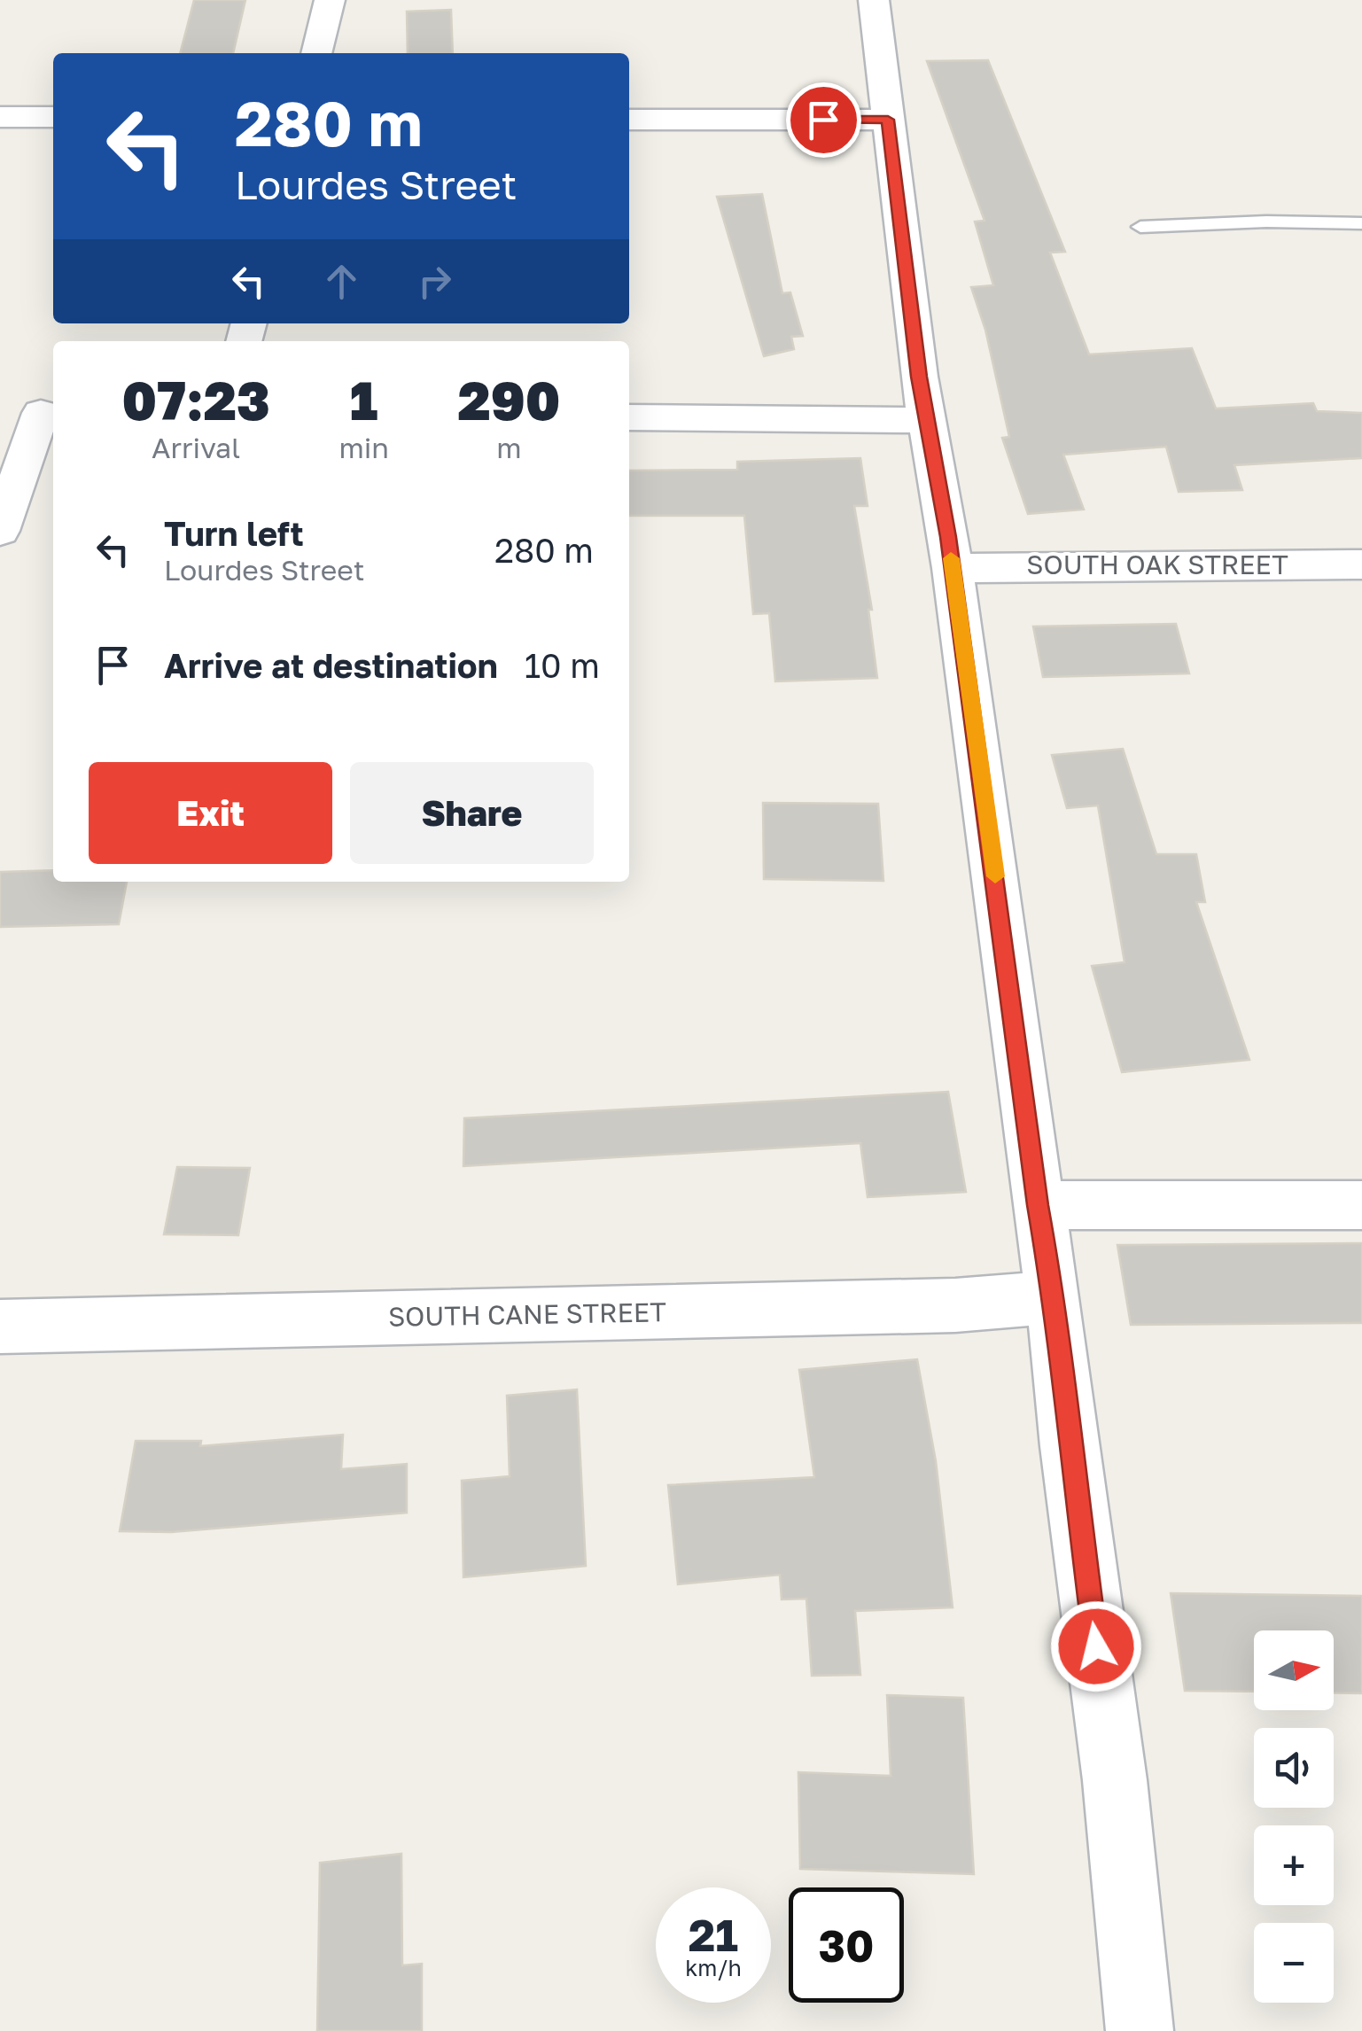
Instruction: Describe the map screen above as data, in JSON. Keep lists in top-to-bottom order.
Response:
{
  "streets": {
    "street": ["SOUTH OAK STREET", "SOUTH CANE STREET"]
  },
  "north": "right",
  "page": {
    "turn": ["280 m", "Lourdes Street"],
    "eta": [
      "07:23",
      "Arrival",
      "1",
      "min",
      "290",
      "m"
    ],
    "list": [
      {
        "name": "Turn left",
        "note": "Lourdes Street",
        "value": "280 m"
      },
      {
        "name": "Arrive at destination",
        "value": "10 m"
      }
    ],
    "buttons": ["Exit", "Share"],
    "map_buttons": ["+", "−"],
    "speed": "21 km/h",
    "limit": "30"
  }
}
